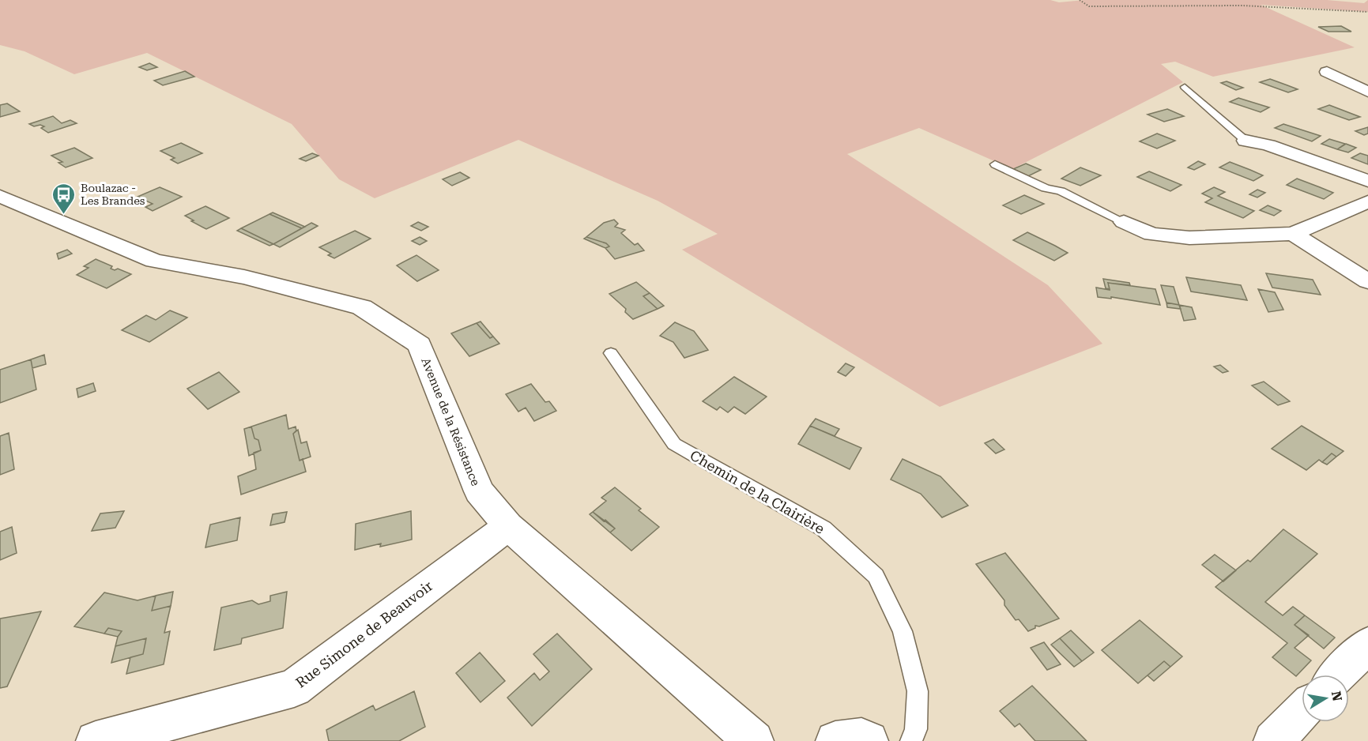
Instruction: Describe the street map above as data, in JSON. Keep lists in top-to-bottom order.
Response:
{
  "streets": {
    "street": ["Avenue de la Résistance", "Rue Simone de Beauvoir"],
    "lane": ["Chemin de la Clairière"]
  },
  "crossings": [
    ["Avenue de la Résistance", "Rue Simone de Beauvoir"]
  ],
  "places": {
    "bus stop": ["Boulazac - Les Brandes"]
  },
  "north": "right"
}
